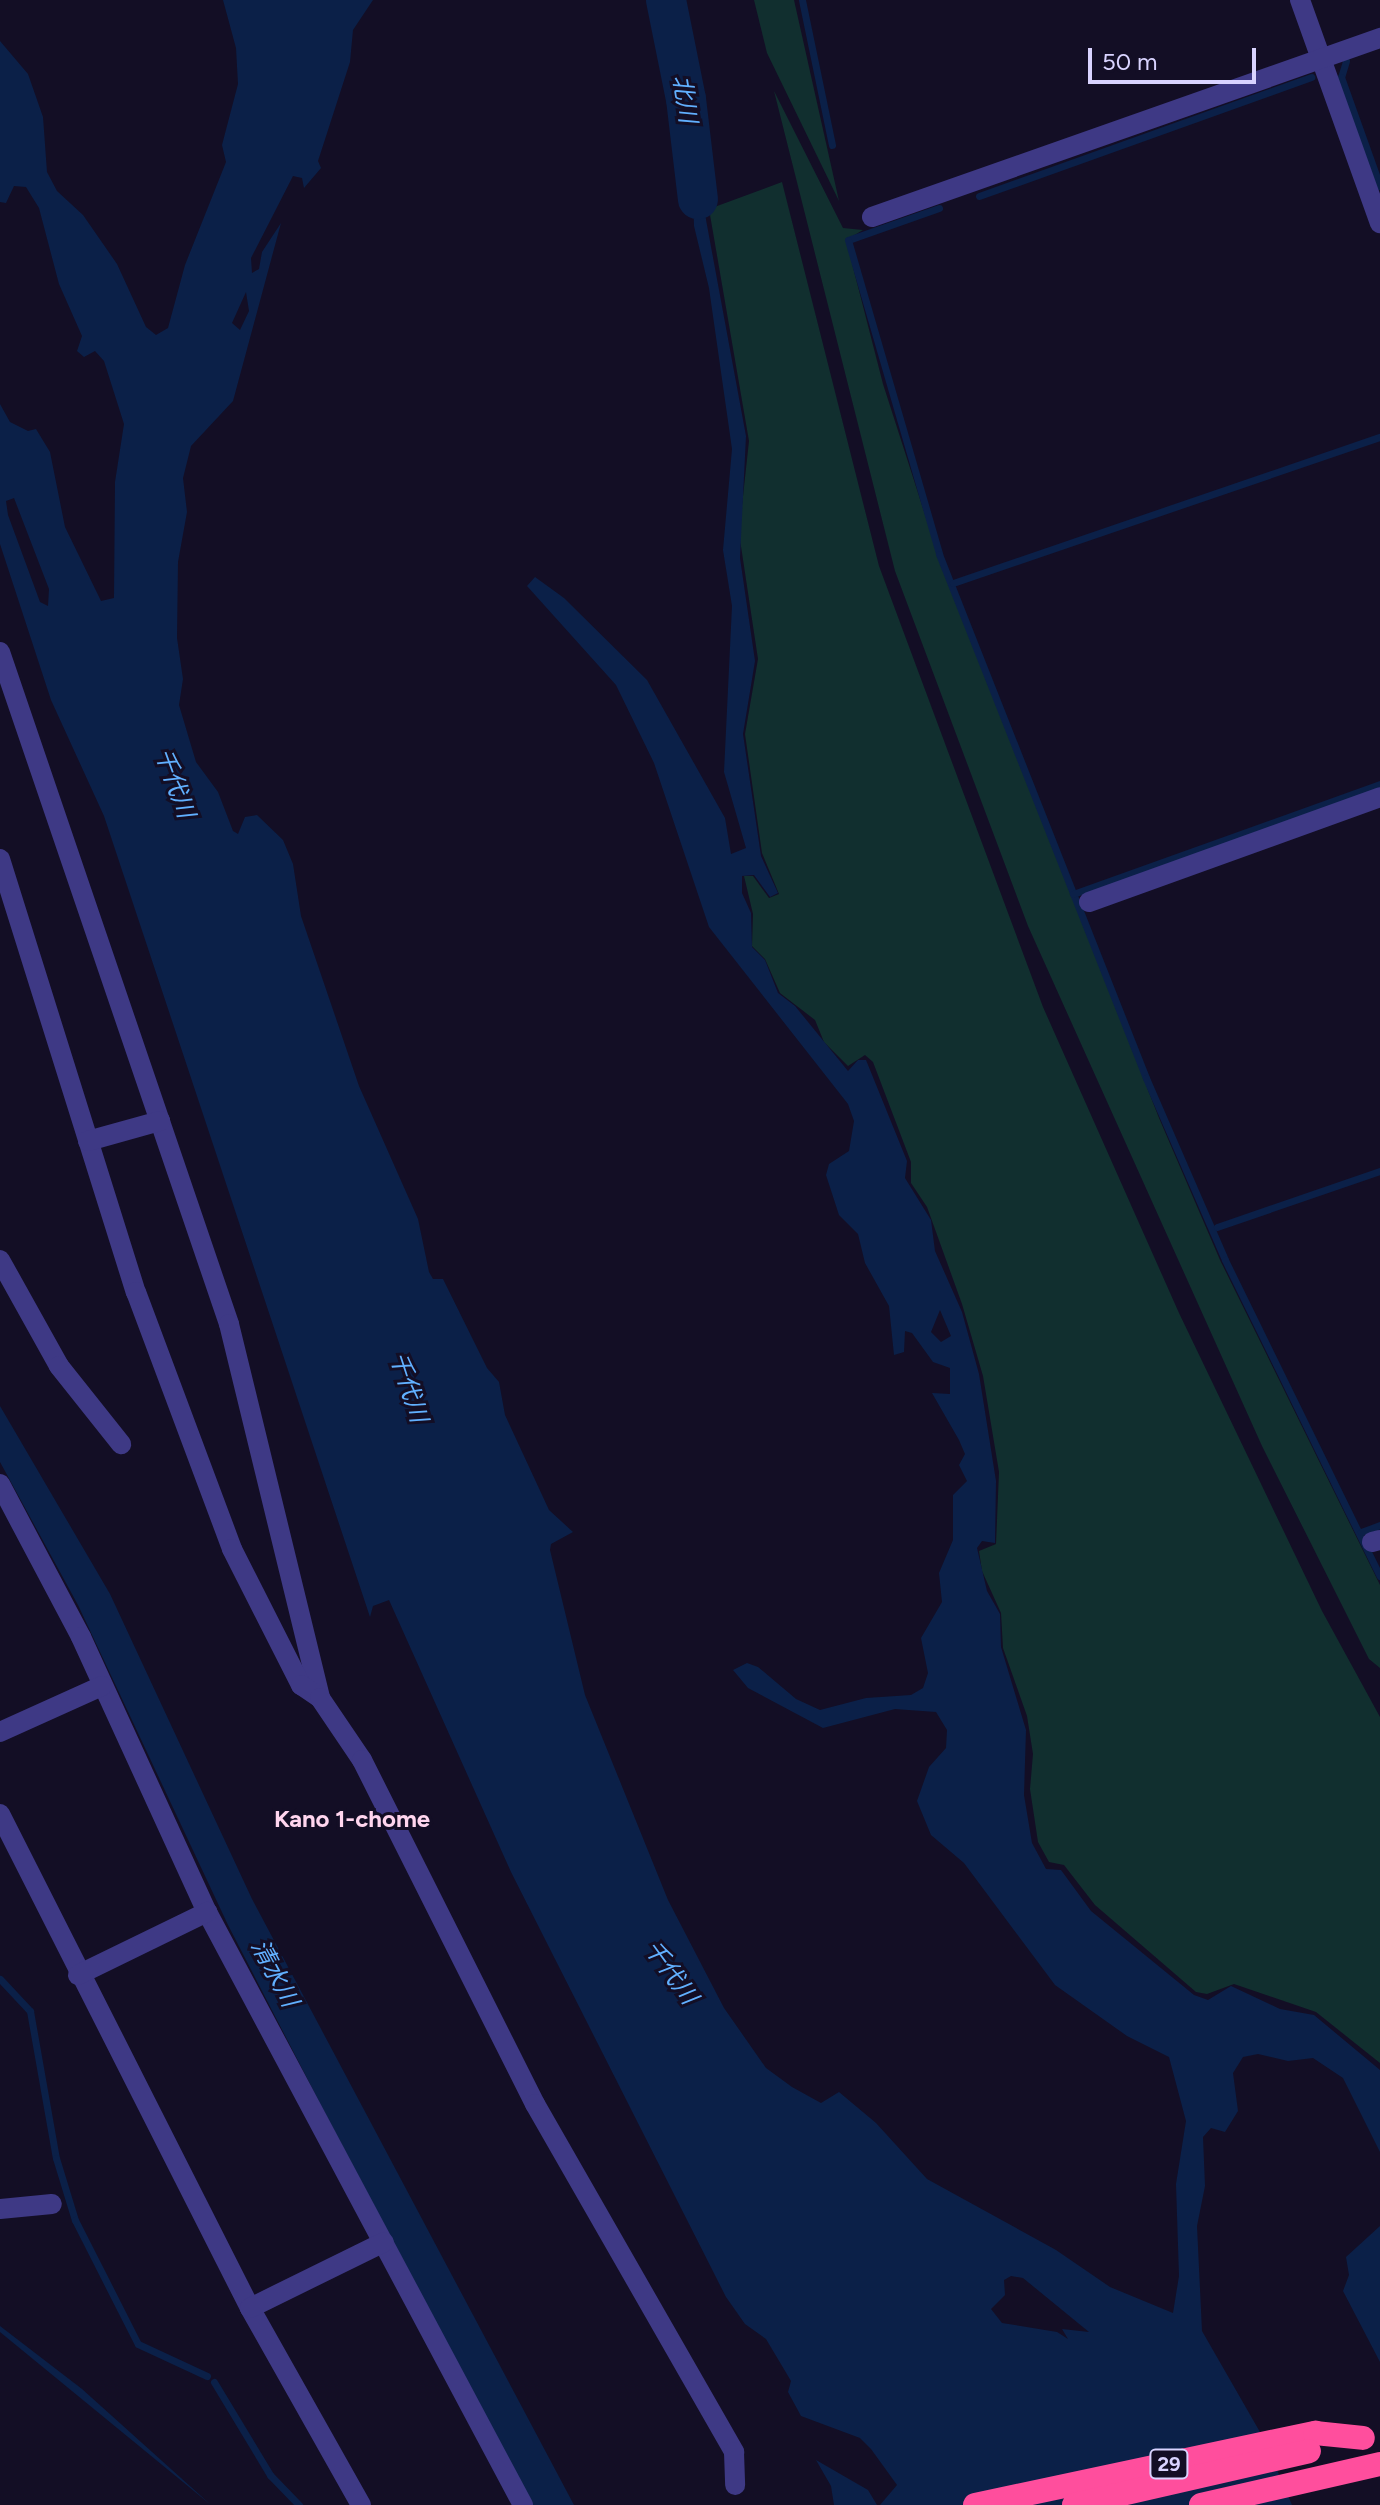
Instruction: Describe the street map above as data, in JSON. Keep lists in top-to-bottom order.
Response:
{
  "streets": {
    "highway": ["29"]
  },
  "districts": ["Kano 1-chome"],
  "water": ["北川", "千代川", "清水川"],
  "scale_bar": "50 m"
}
